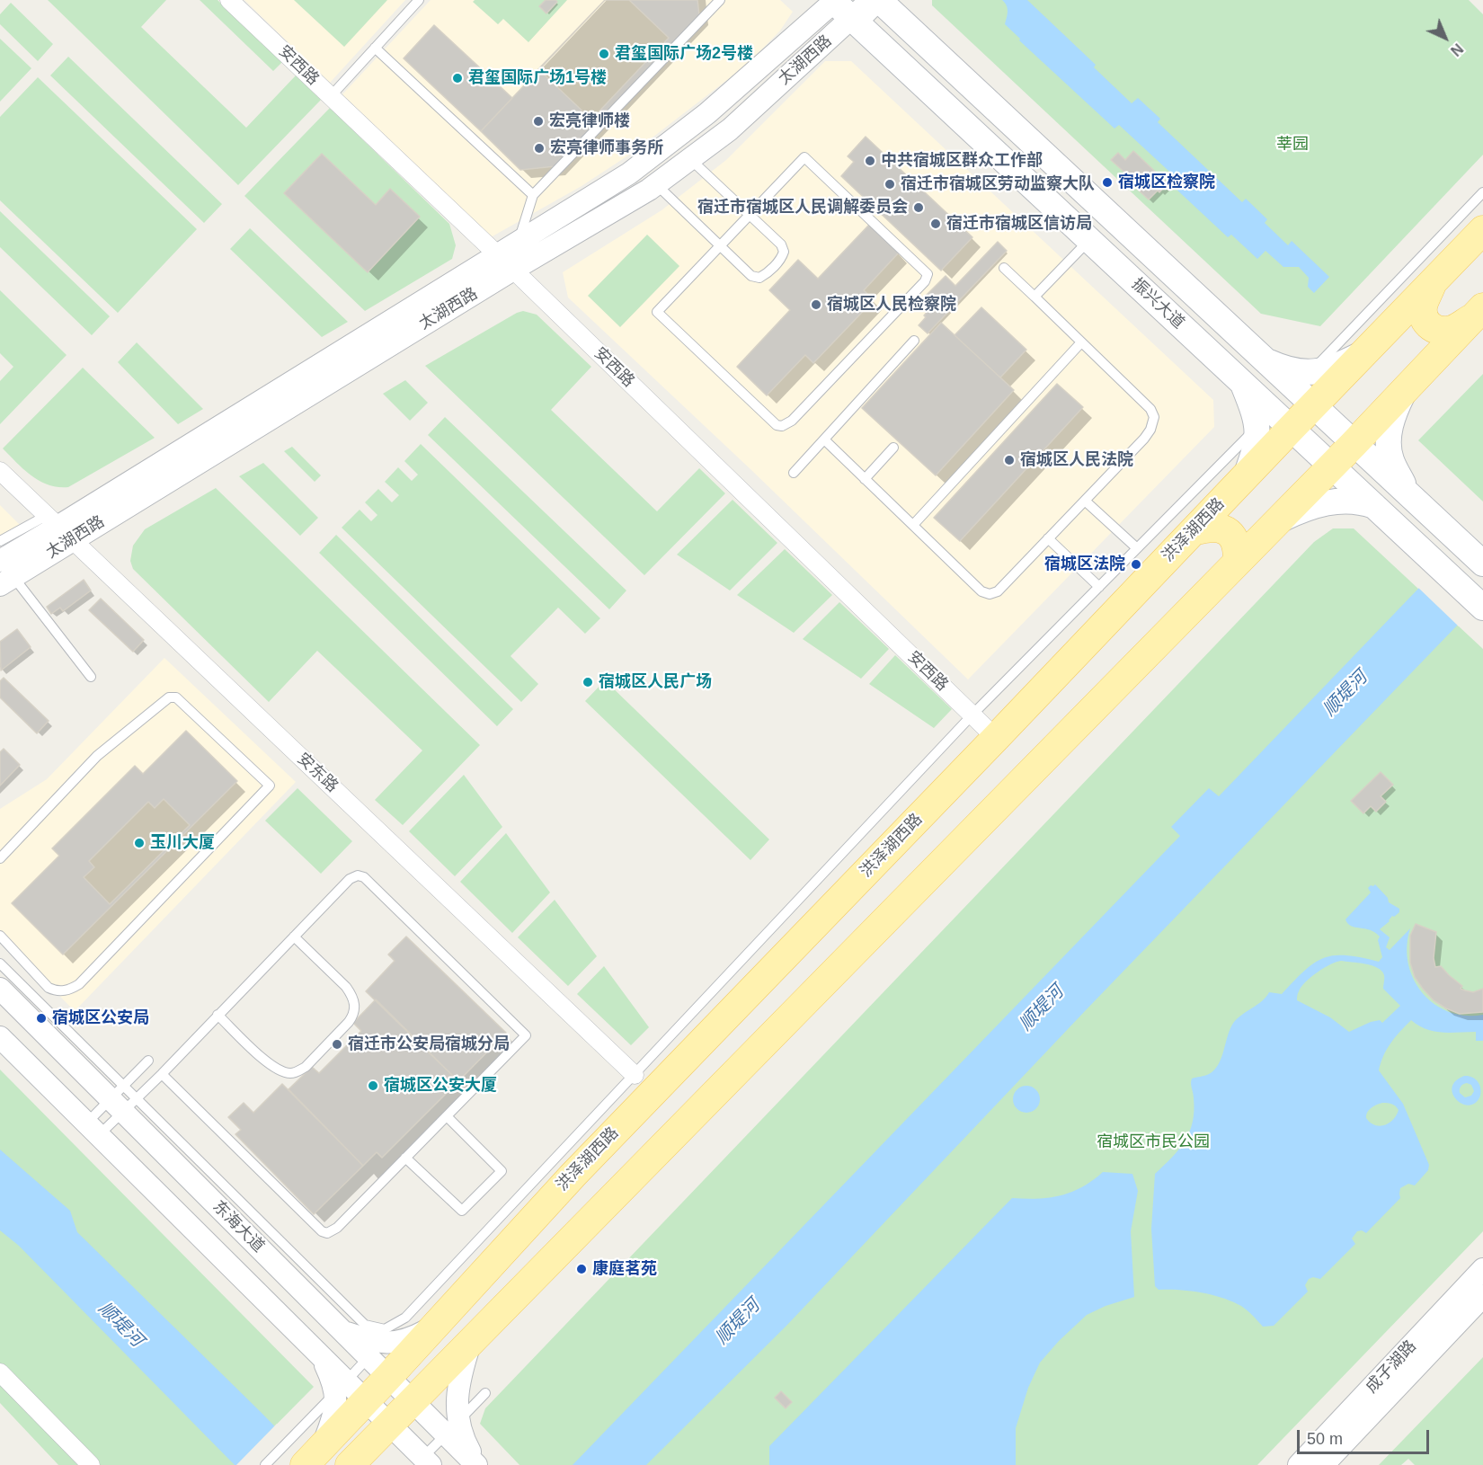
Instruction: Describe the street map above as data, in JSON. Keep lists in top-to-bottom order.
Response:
{
  "streets": {
    "main road": ["振兴大道", "洪泽湖西路"],
    "street": [
      "太湖西路",
      "安西路",
      "安东路",
      "东海大道",
      "成子湖路"
    ]
  },
  "crossings": [
    ["太湖西路", "安西路"],
    ["太湖西路", "振兴大道"],
    ["太湖西路", "安东路"],
    ["安西路", "洪泽湖西路"],
    ["振兴大道", "洪泽湖西路"],
    ["洪泽湖西路", "东海大道"]
  ],
  "water": ["顺堤河"],
  "parks": ["莘园", "宿城区市民公园"],
  "places": [
    "君玺国际广场2号楼",
    "君玺国际广场1号楼",
    "宏亮律师楼",
    "宏亮律师事务所",
    "中共宿城区群众工作部",
    "宿城区检察院",
    "宿迁市宿城区劳动监察大队",
    "宿迁市宿城区人民调解委员会",
    "宿迁市宿城区信访局",
    "宿城区人民检察院",
    "宿城区人民法院",
    "宿城区法院",
    "宿城区人民广场",
    "玉川大厦",
    "宿城区公安局",
    "宿迁市公安局宿城分局",
    "宿城区公安大厦",
    "康庭茗苑"
  ],
  "scale_bar": "50 m",
  "north": "bottom right"
}
